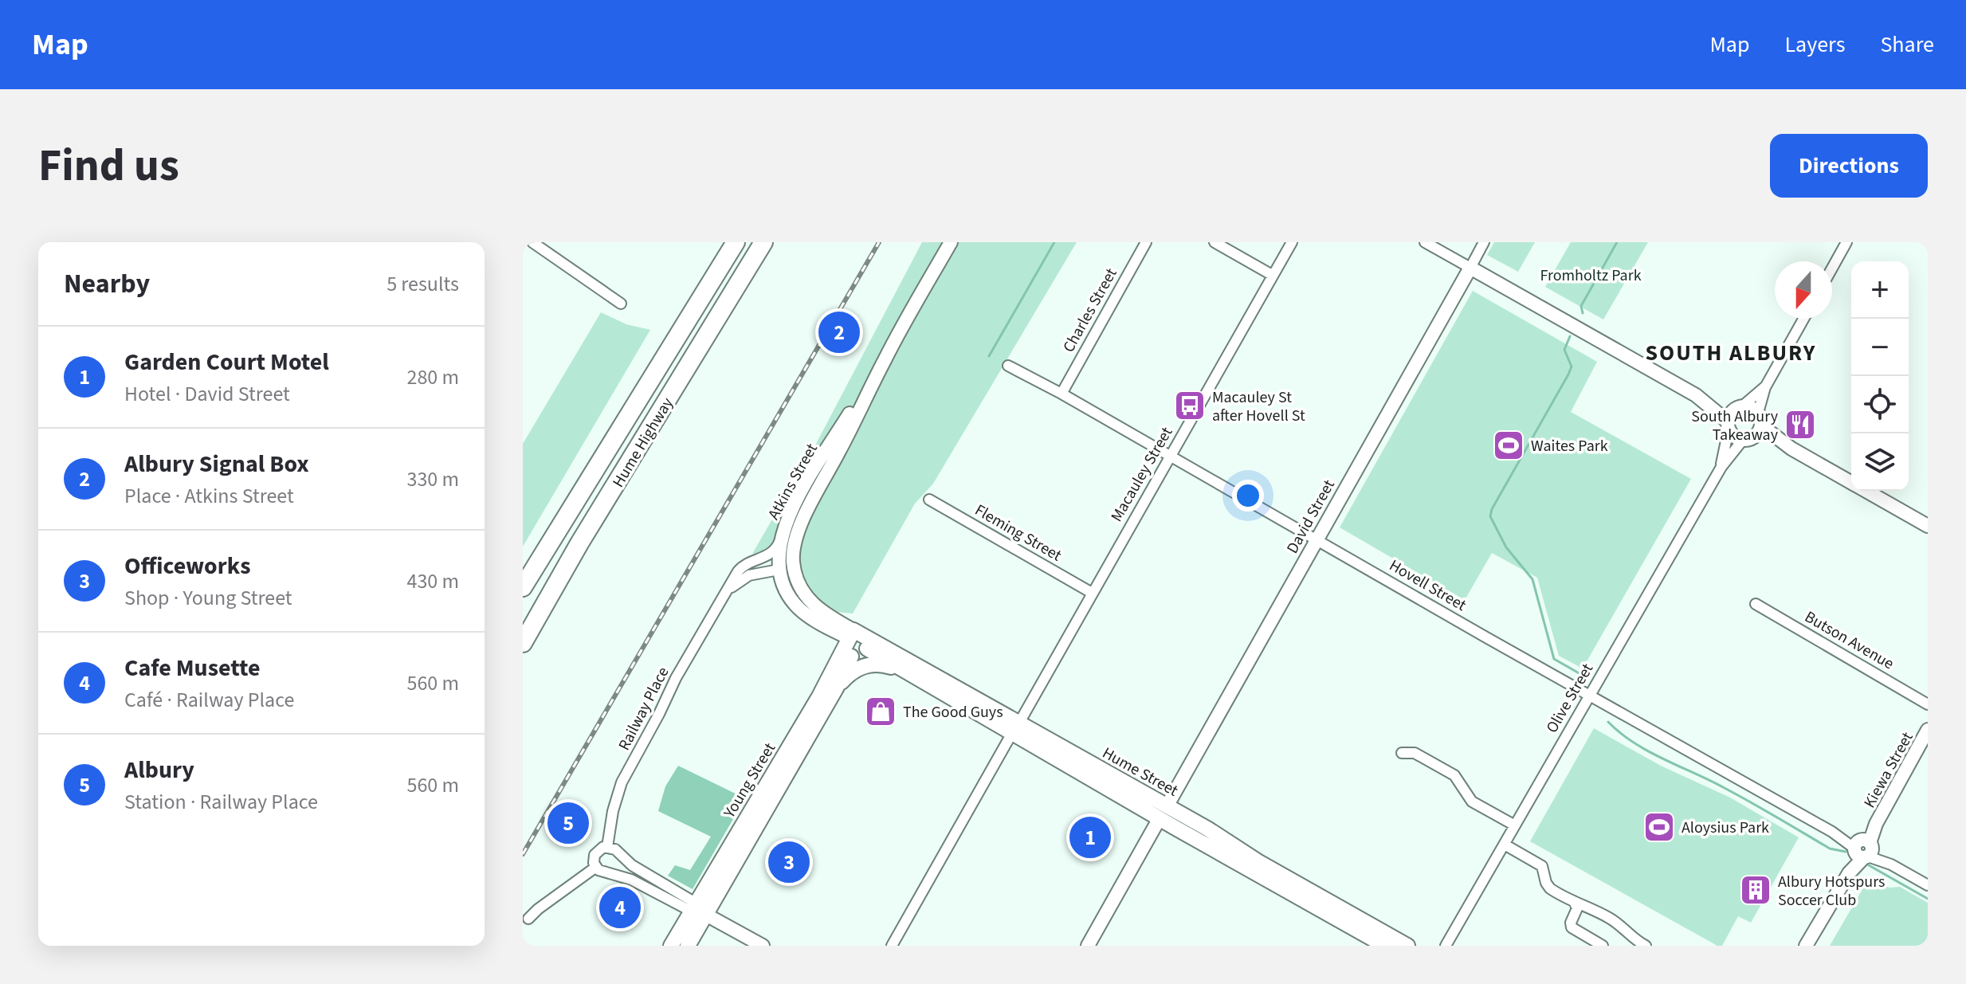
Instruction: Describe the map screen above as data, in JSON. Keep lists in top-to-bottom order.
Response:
{
  "streets": {
    "highway": ["Hume Highway"],
    "main road": ["Hume Street", "Young Street"],
    "street": [
      "Charles Street",
      "Macauley Street",
      "Atkins Street",
      "David Street",
      "Fleming Street",
      "Hovell Street",
      "Butson Avenue",
      "Olive Street",
      "Railway Place",
      "Kiewa Street"
    ]
  },
  "crossings": [
    ["Charles Street", "Hovell Street"],
    ["Macauley Street", "Fleming Street"],
    ["Macauley Street", "Hovell Street"],
    ["Macauley Street", "Hume Street"],
    ["Atkins Street", "Railway Place"],
    ["Atkins Street", "Hume Street"],
    ["Atkins Street", "Young Street"],
    ["David Street", "Hovell Street"],
    ["David Street", "Hume Street"],
    ["Hovell Street", "Olive Street"],
    ["Hovell Street", "Kiewa Street"],
    ["Hume Street", "Young Street"]
  ],
  "districts": ["SOUTH ALBURY"],
  "parks": ["Fromholtz Park"],
  "places": {
    "bus stop": ["Macauley St after Hovell St"],
    "restaurant": ["South Albury Takeaway"],
    "sports": ["Waites Park", "Aloysius Park"],
    "shop": ["The Good Guys"],
    "building": ["Albury Hotspurs Soccer Club"]
  },
  "north": "bottom",
  "page": {
    "header": "Map",
    "nav": ["Map", "Layers", "Share"],
    "buttons": "Directions",
    "title": "Find us",
    "heading": ["Nearby", "5 results"],
    "map_buttons": ["+", "−"],
    "pins": [
      "2",
      "5",
      "1",
      "3",
      "4"
    ],
    "list": [
      {
        "mark": "1",
        "name": "Garden Court Motel",
        "note": "Hotel · David Street",
        "value": "280 m"
      },
      {
        "mark": "2",
        "name": "Albury Signal Box",
        "note": "Place · Atkins Street",
        "value": "330 m"
      },
      {
        "mark": "3",
        "name": "Officeworks",
        "note": "Shop · Young Street",
        "value": "430 m"
      },
      {
        "mark": "4",
        "name": "Cafe Musette",
        "note": "Café · Railway Place",
        "value": "560 m"
      },
      {
        "mark": "5",
        "name": "Albury",
        "note": "Station · Railway Place",
        "value": "560 m"
      }
    ]
  }
}
